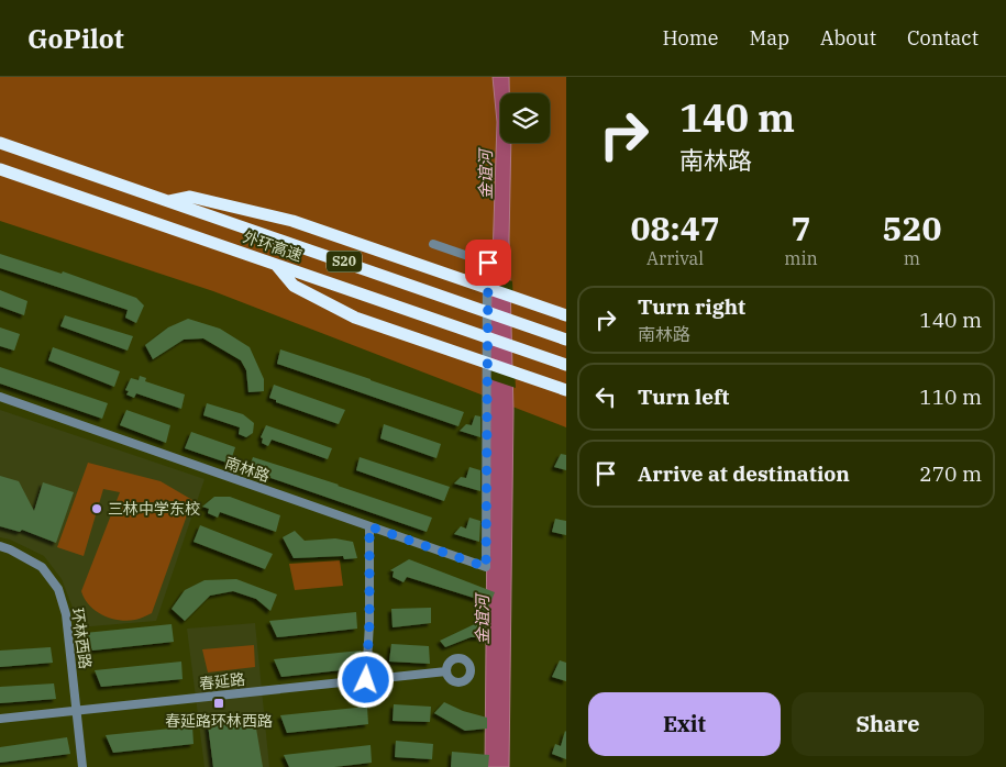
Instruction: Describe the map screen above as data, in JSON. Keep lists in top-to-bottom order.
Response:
{
  "streets": {
    "highway": ["外环高速", "S20"],
    "street": ["南林路", "环林西路", "春延路"]
  },
  "crossings": [
    ["环林西路", "春延路"]
  ],
  "water": ["金谊河"],
  "places": {
    "other": ["三林中学东校"],
    "transit": ["春延路环林西路"]
  },
  "page": {
    "header": "GoPilot",
    "nav": [
      "Home",
      "Map",
      "About",
      "Contact"
    ],
    "turn": ["140 m", "南林路"],
    "eta": [
      "08:47",
      "Arrival",
      "7",
      "min",
      "520",
      "m"
    ],
    "list": [
      {
        "name": "Turn right",
        "note": "南林路",
        "value": "140 m"
      },
      {
        "name": "Turn left",
        "value": "110 m"
      },
      {
        "name": "Arrive at destination",
        "value": "270 m"
      }
    ],
    "buttons": ["Exit", "Share"]
  }
}
